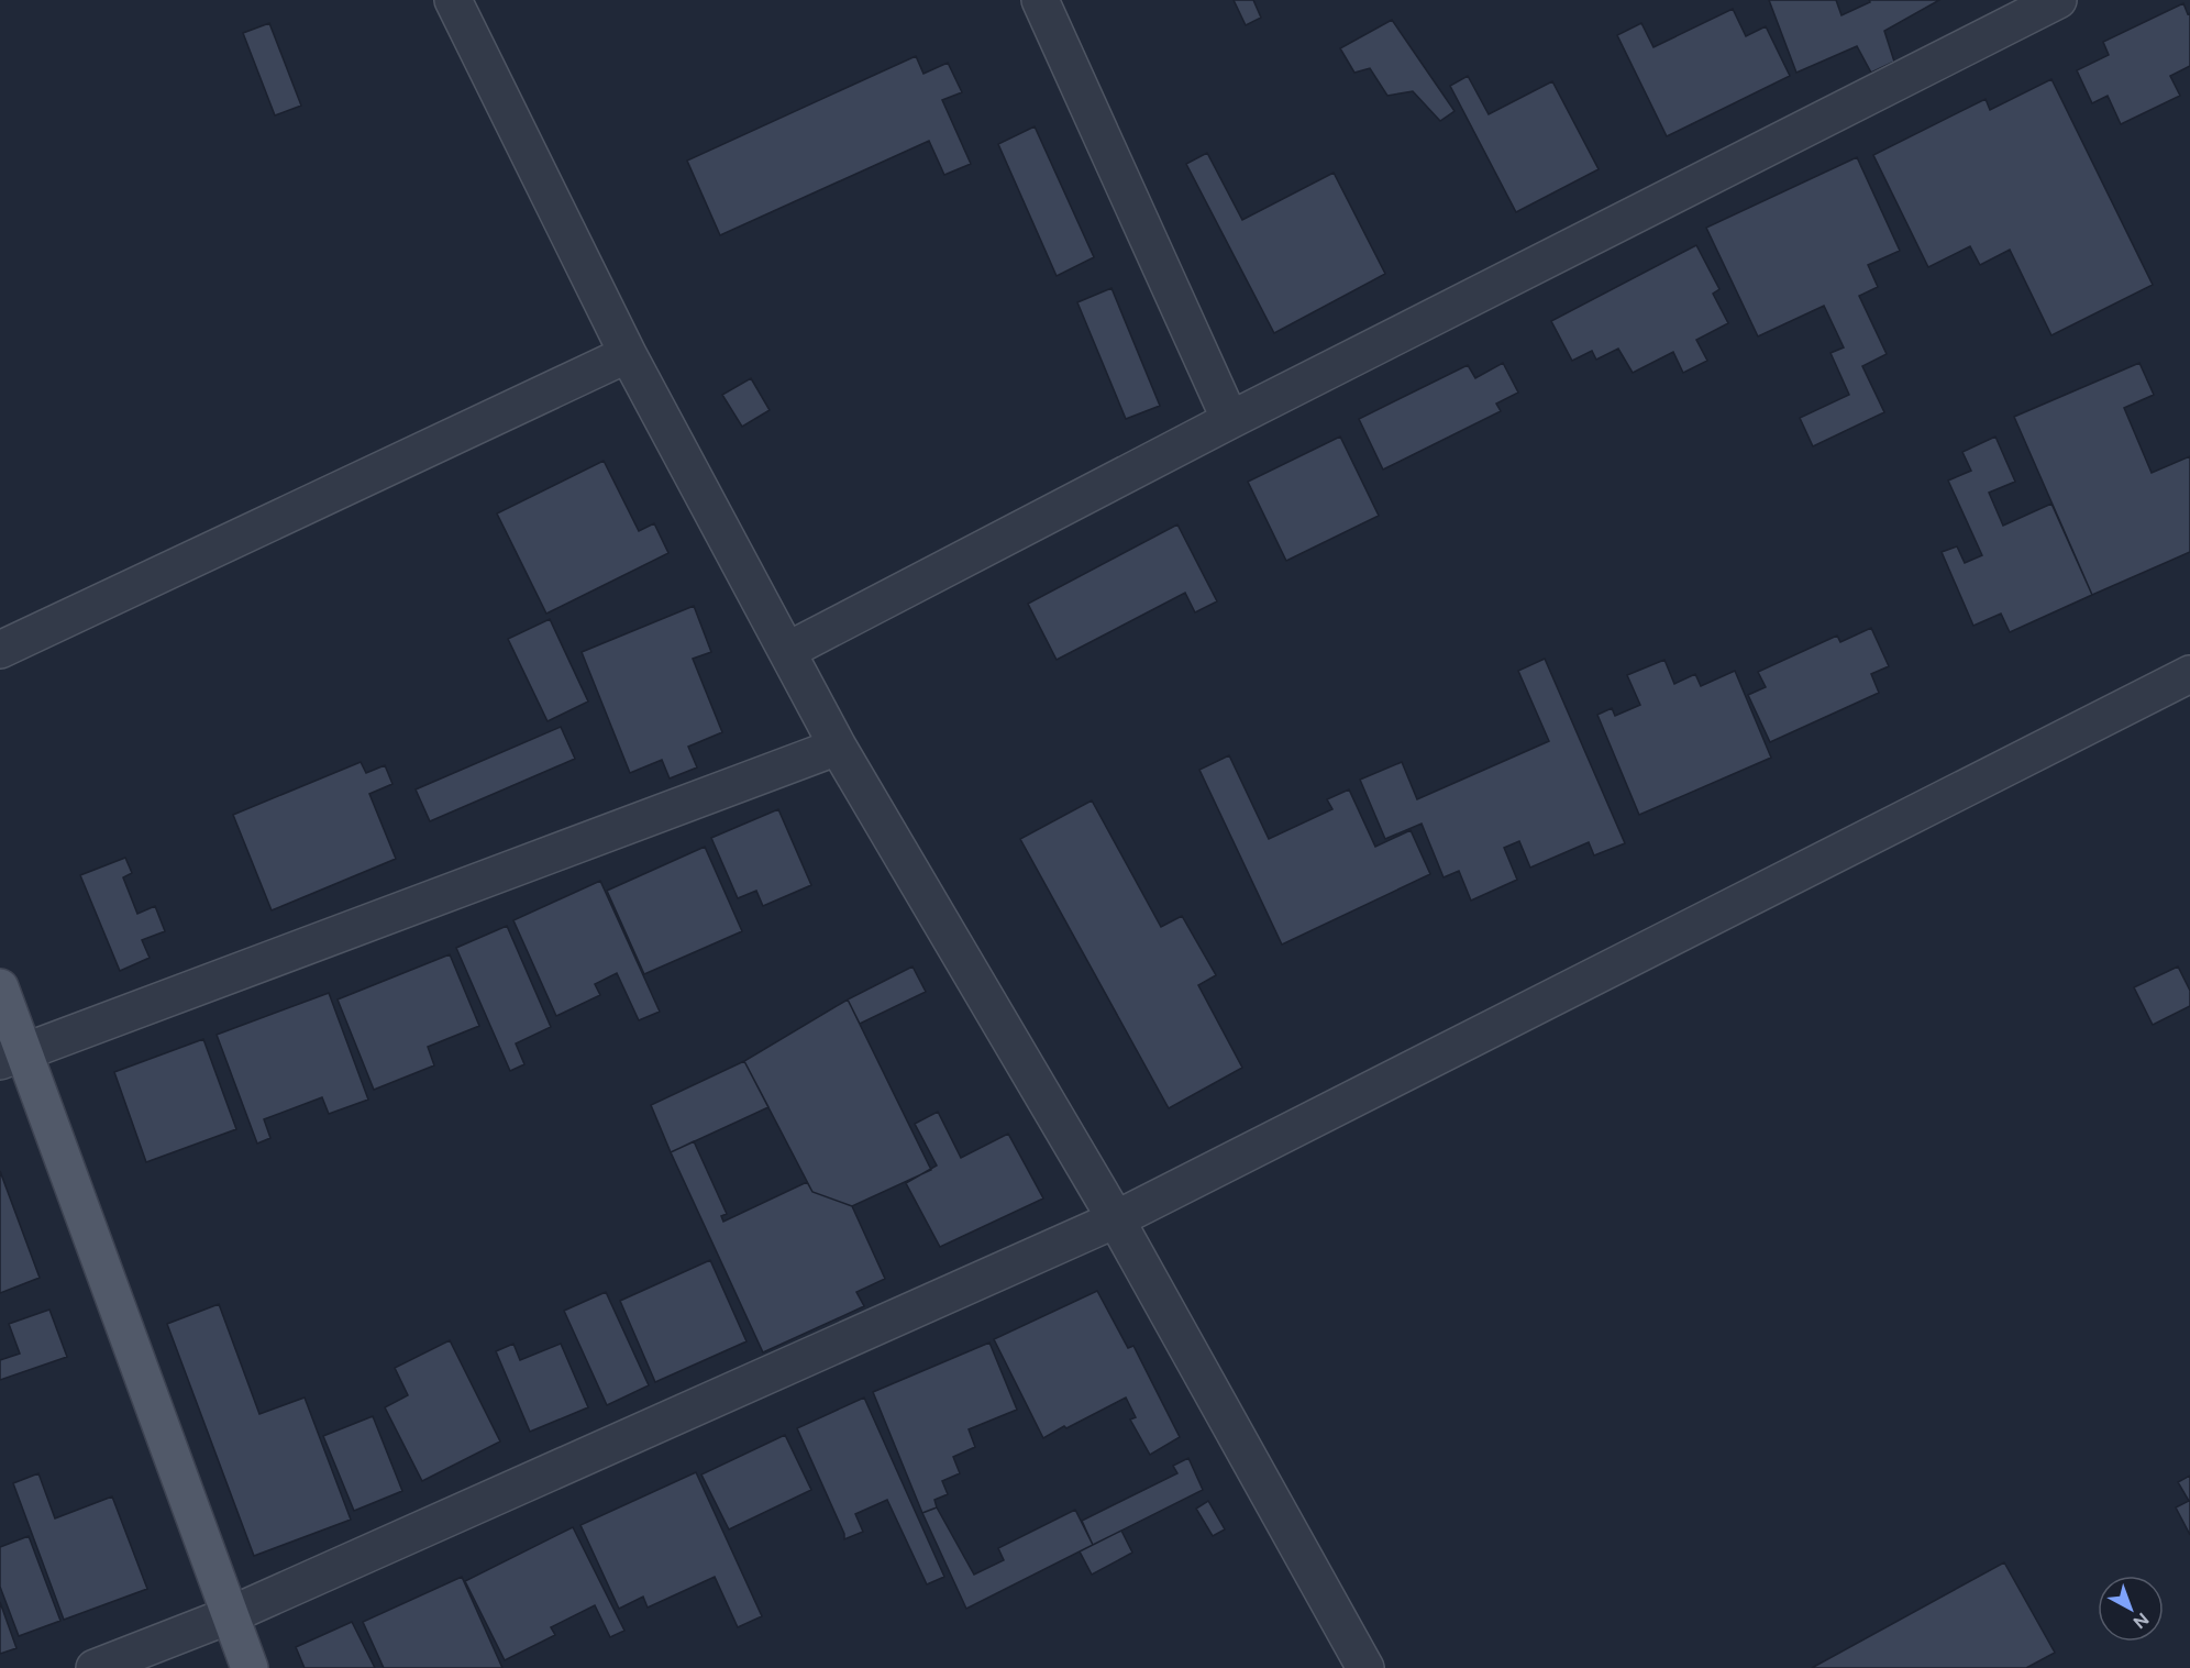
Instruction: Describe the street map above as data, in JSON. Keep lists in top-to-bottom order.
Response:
{
  "north": "bottom right"
}
